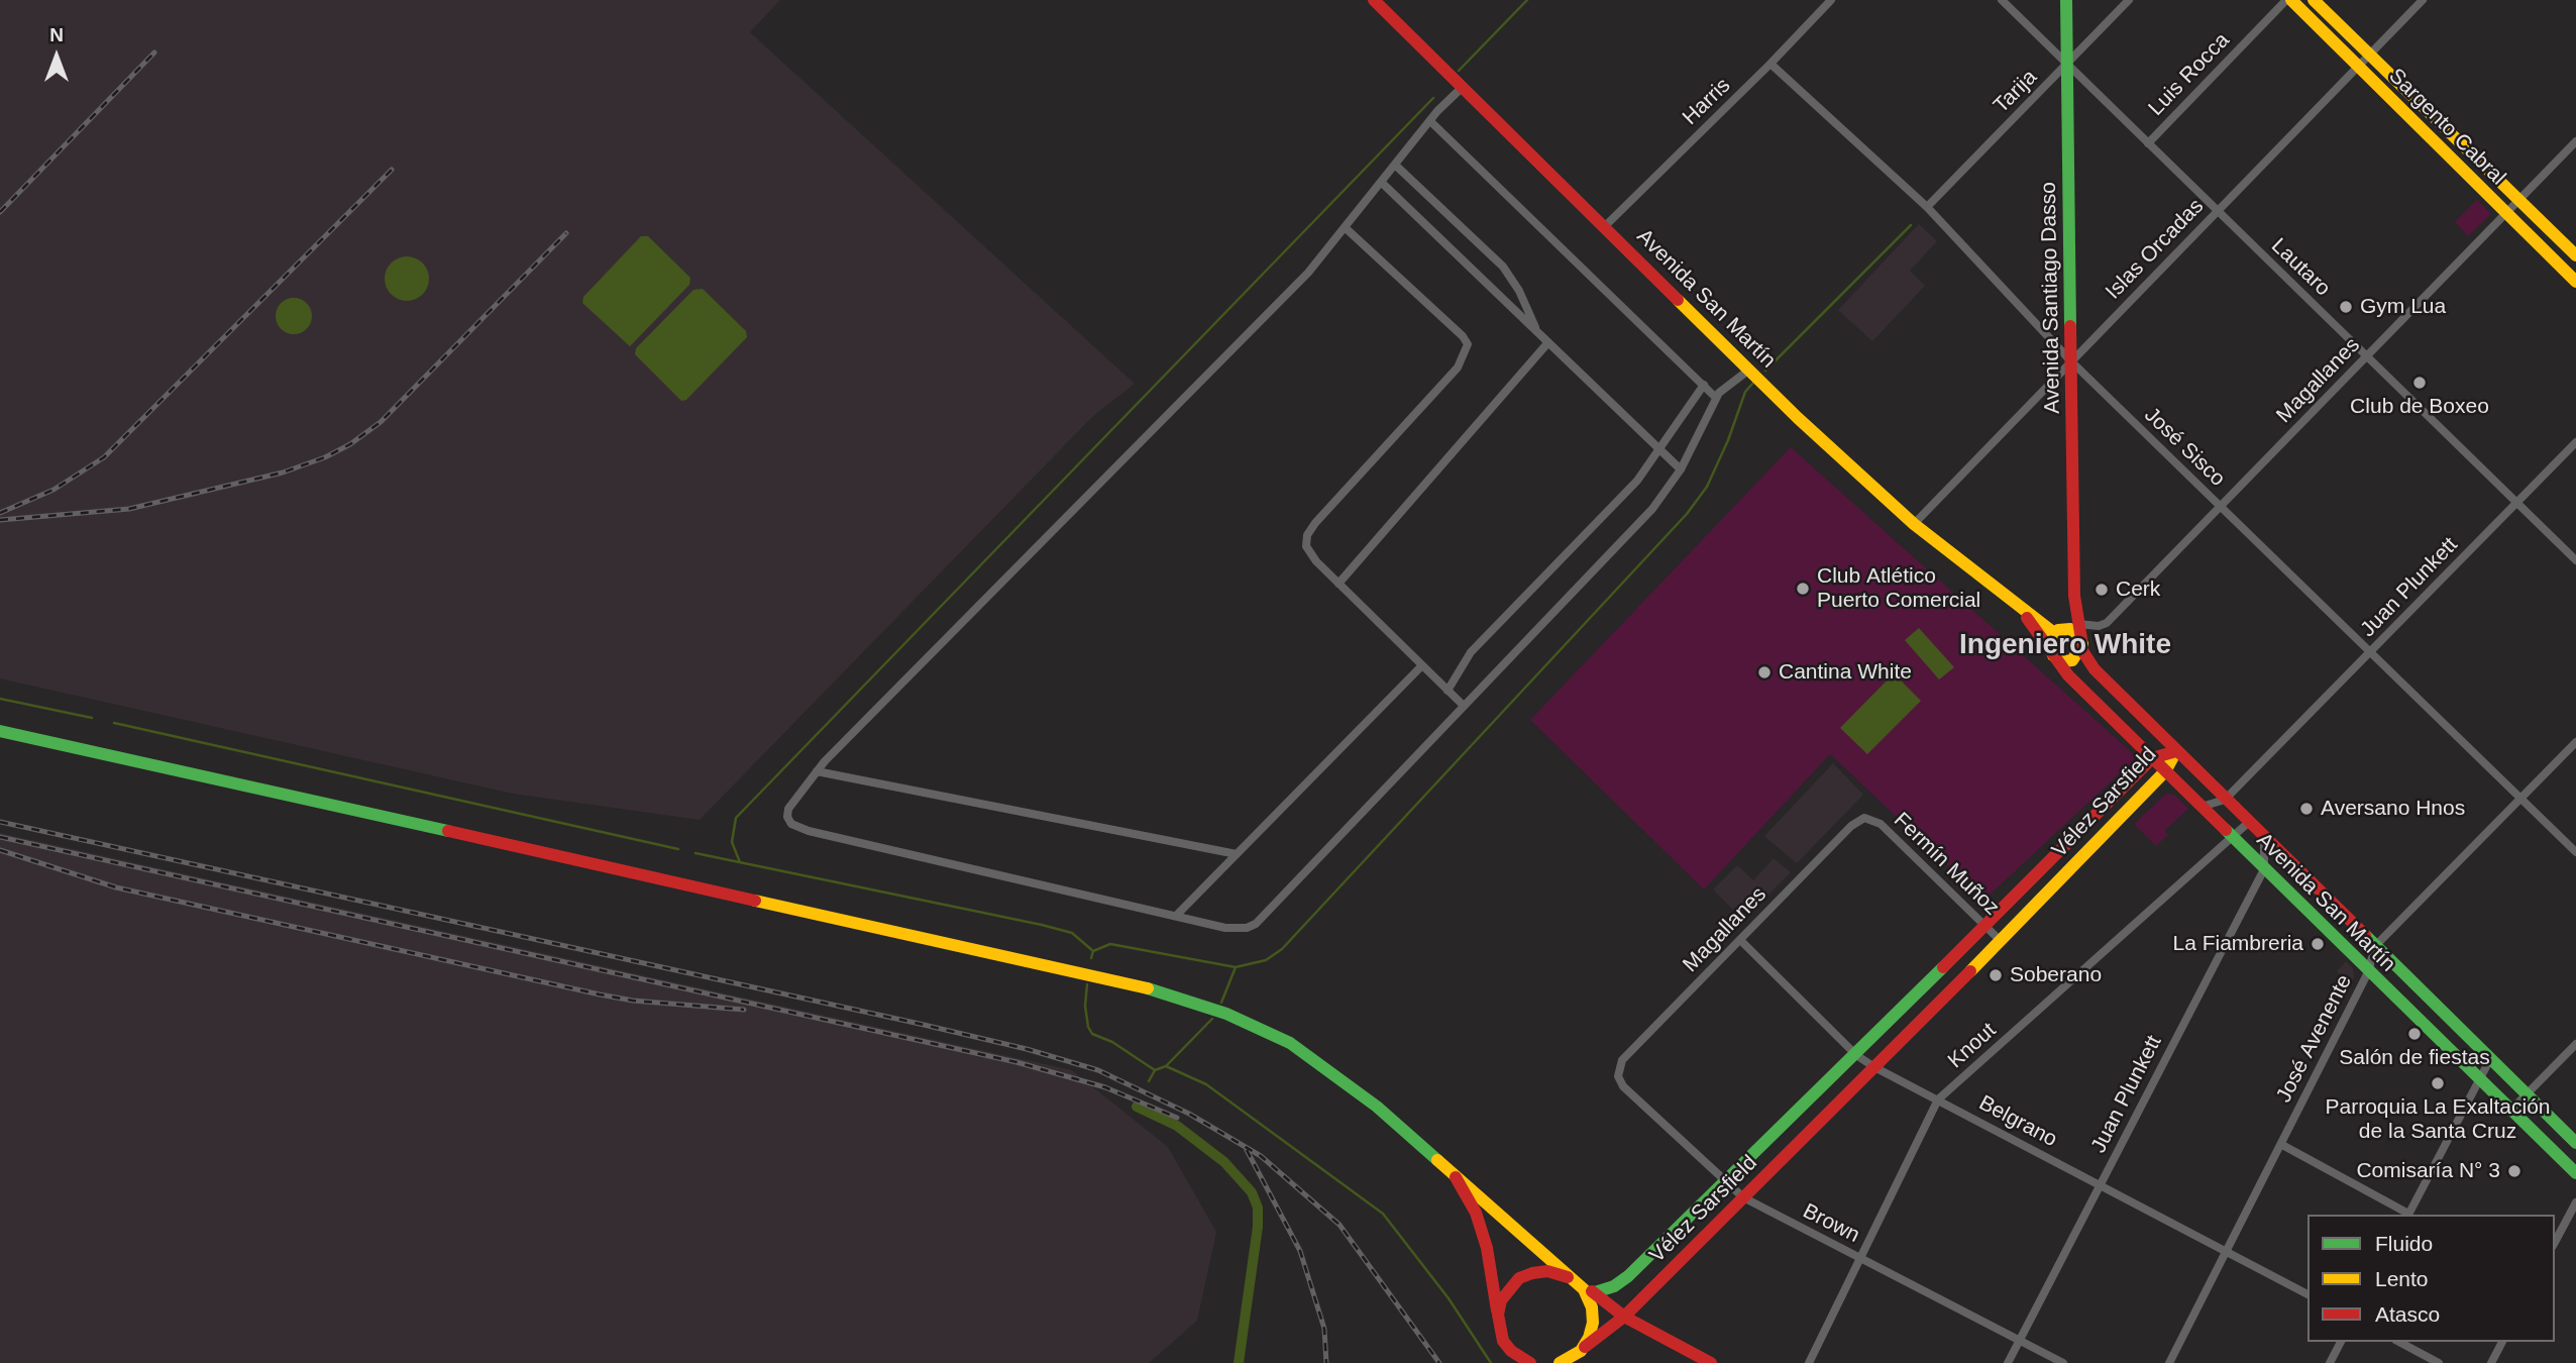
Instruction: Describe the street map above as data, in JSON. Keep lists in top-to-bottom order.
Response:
{
  "streets": {
    "main road": [
      "Sargento Cabral",
      "Avenida Santiago Dasso",
      "Avenida San Martín",
      "Vélez Sarsfield"
    ],
    "street": [
      "Luis Rocca",
      "Tarija",
      "Harris",
      "Islas Orcadas",
      "Lautaro",
      "Magallanes",
      "José Sisco",
      "Juan Plunkett",
      "Fermín Muñoz",
      "José Avenente",
      "Knout",
      "Belgrano",
      "Brown"
    ]
  },
  "crossings": [
    ["Luis Rocca", "Sargento Cabral"],
    ["Luis Rocca", "Lautaro"],
    ["Tarija", "Lautaro"],
    ["Tarija", "Avenida Santiago Dasso"],
    ["Tarija", "José Sisco"],
    ["Harris", "Avenida San Martín"],
    ["Harris", "José Sisco"],
    ["Sargento Cabral", "Islas Orcadas"],
    ["Sargento Cabral", "Magallanes"],
    ["Islas Orcadas", "Lautaro"],
    ["Islas Orcadas", "Avenida Santiago Dasso"],
    ["Islas Orcadas", "Avenida San Martín"],
    ["Islas Orcadas", "José Sisco"],
    ["Lautaro", "Avenida Santiago Dasso"],
    ["Lautaro", "Magallanes"],
    ["Lautaro", "Juan Plunkett"],
    ["Avenida Santiago Dasso", "Avenida San Martín"],
    ["Avenida Santiago Dasso", "Magallanes"],
    ["Avenida Santiago Dasso", "José Sisco"],
    ["Avenida San Martín", "Juan Plunkett"],
    ["Avenida San Martín", "Vélez Sarsfield"],
    ["Avenida San Martín", "José Avenente"],
    ["Avenida San Martín", "Knout"],
    ["Magallanes", "José Sisco"],
    ["Magallanes", "Fermín Muñoz"],
    ["Magallanes", "Belgrano"],
    ["Magallanes", "Brown"],
    ["José Sisco", "Juan Plunkett"],
    ["José Sisco", "José Avenente"],
    ["Juan Plunkett", "Belgrano"],
    ["Juan Plunkett", "Brown"],
    ["Vélez Sarsfield", "Fermín Muñoz"],
    ["Vélez Sarsfield", "Belgrano"],
    ["Vélez Sarsfield", "Brown"],
    ["José Avenente", "Belgrano"],
    ["Knout", "Belgrano"],
    ["Knout", "Brown"]
  ],
  "districts": ["Ingeniero White"],
  "places": [
    "Gym Lua",
    "Club de Boxeo",
    "Club Atlético Puerto Comercial",
    "Cerk",
    "Cantina White",
    "Aversano Hnos",
    "La Fiambreria",
    "Soberano",
    "Salón de fiestas",
    "Parroquia La Exaltación de la Santa Cruz",
    "Comisaría N° 3"
  ],
  "legend": ["Fluido", "Lento", "Atasco"],
  "north": "top"
}
